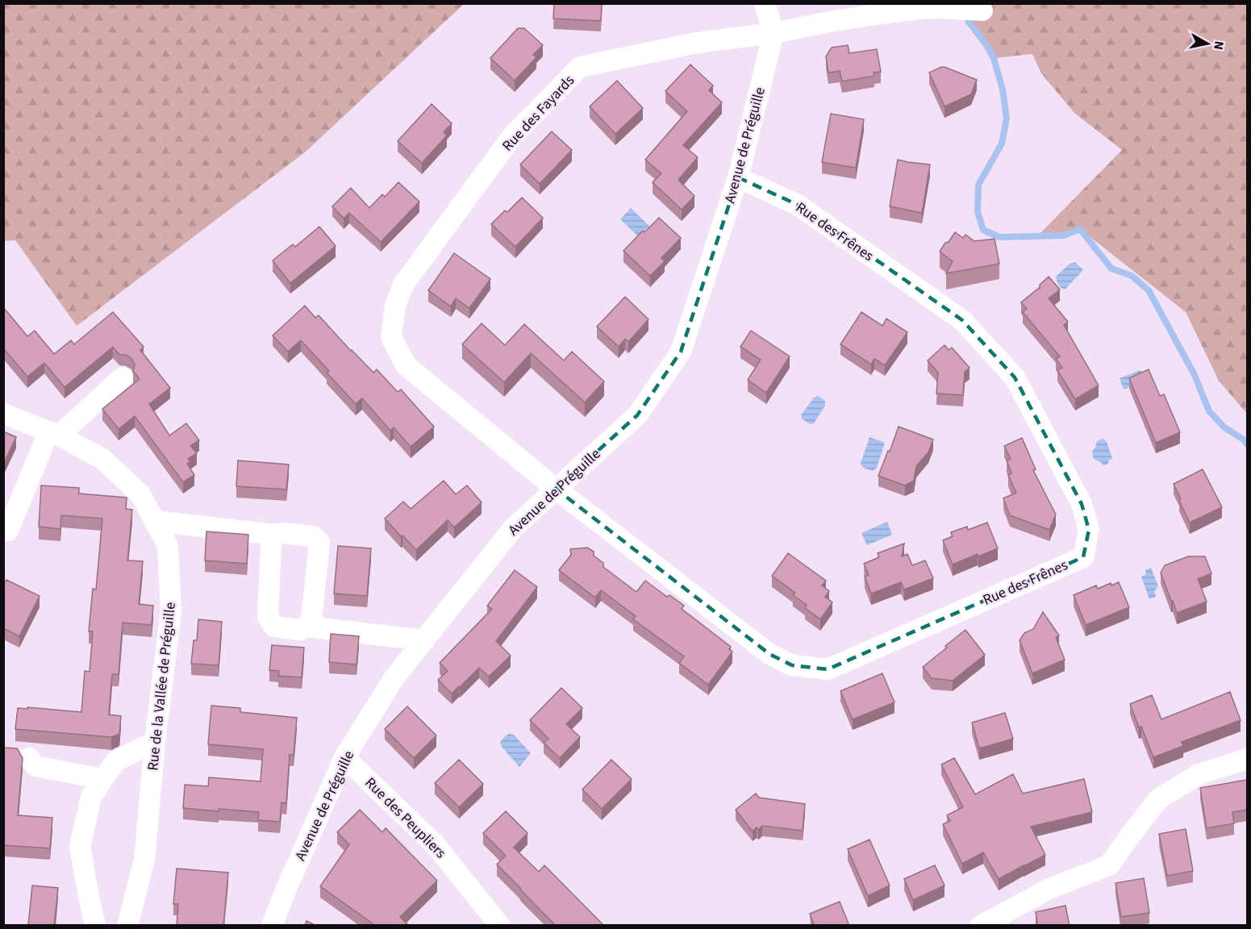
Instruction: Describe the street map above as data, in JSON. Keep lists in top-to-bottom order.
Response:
{
  "streets": {
    "street": [
      "Rue des Fayards",
      "Avenue de Préguille",
      "Rue des Frênes",
      "Rue de la Vallée de Préguille",
      "Rue des Peupliers"
    ]
  },
  "crossings": [
    ["Rue des Fayards", "Avenue de Préguille"],
    ["Rue des Fayards", "Rue des Frênes"],
    ["Avenue de Préguille", "Rue des Frênes"],
    ["Avenue de Préguille", "Rue des Peupliers"]
  ],
  "north": "right"
}
